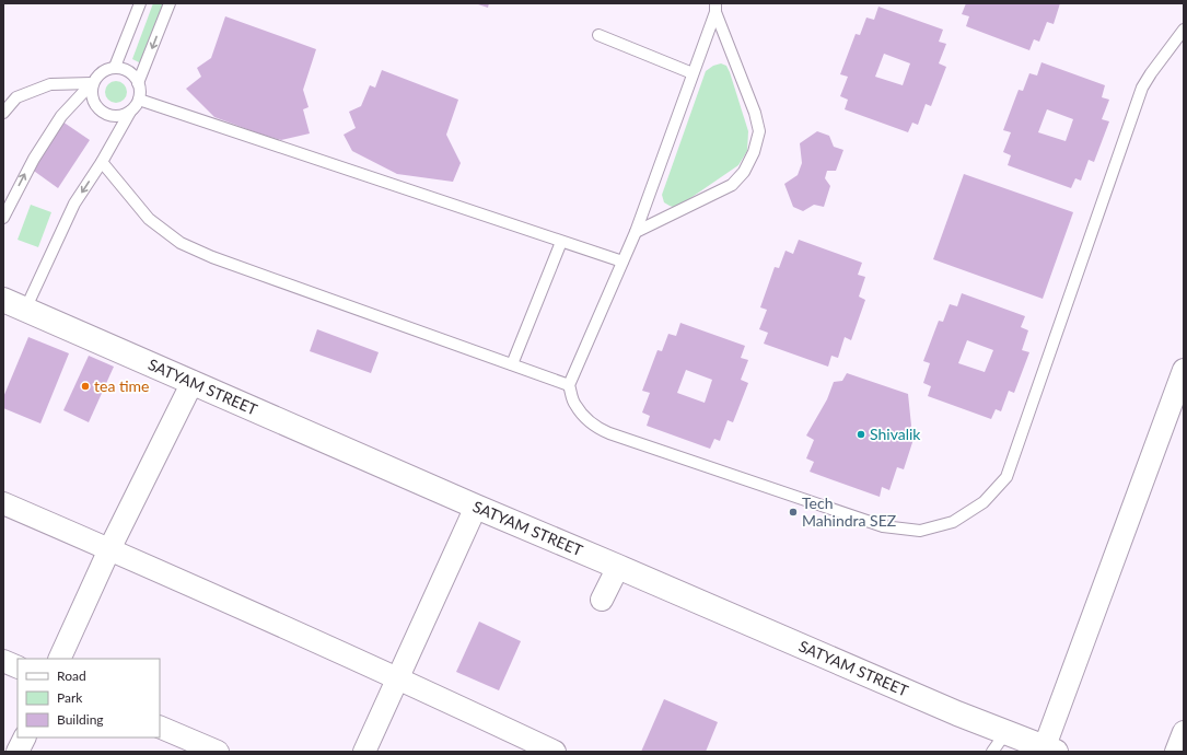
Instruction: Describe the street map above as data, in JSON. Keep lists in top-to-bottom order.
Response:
{
  "streets": {
    "street": ["SATYAM STREET"]
  },
  "places": ["tea time", "Shivalik", "Tech Mahindra SEZ"],
  "legend": ["Road", "Park", "Building"]
}
